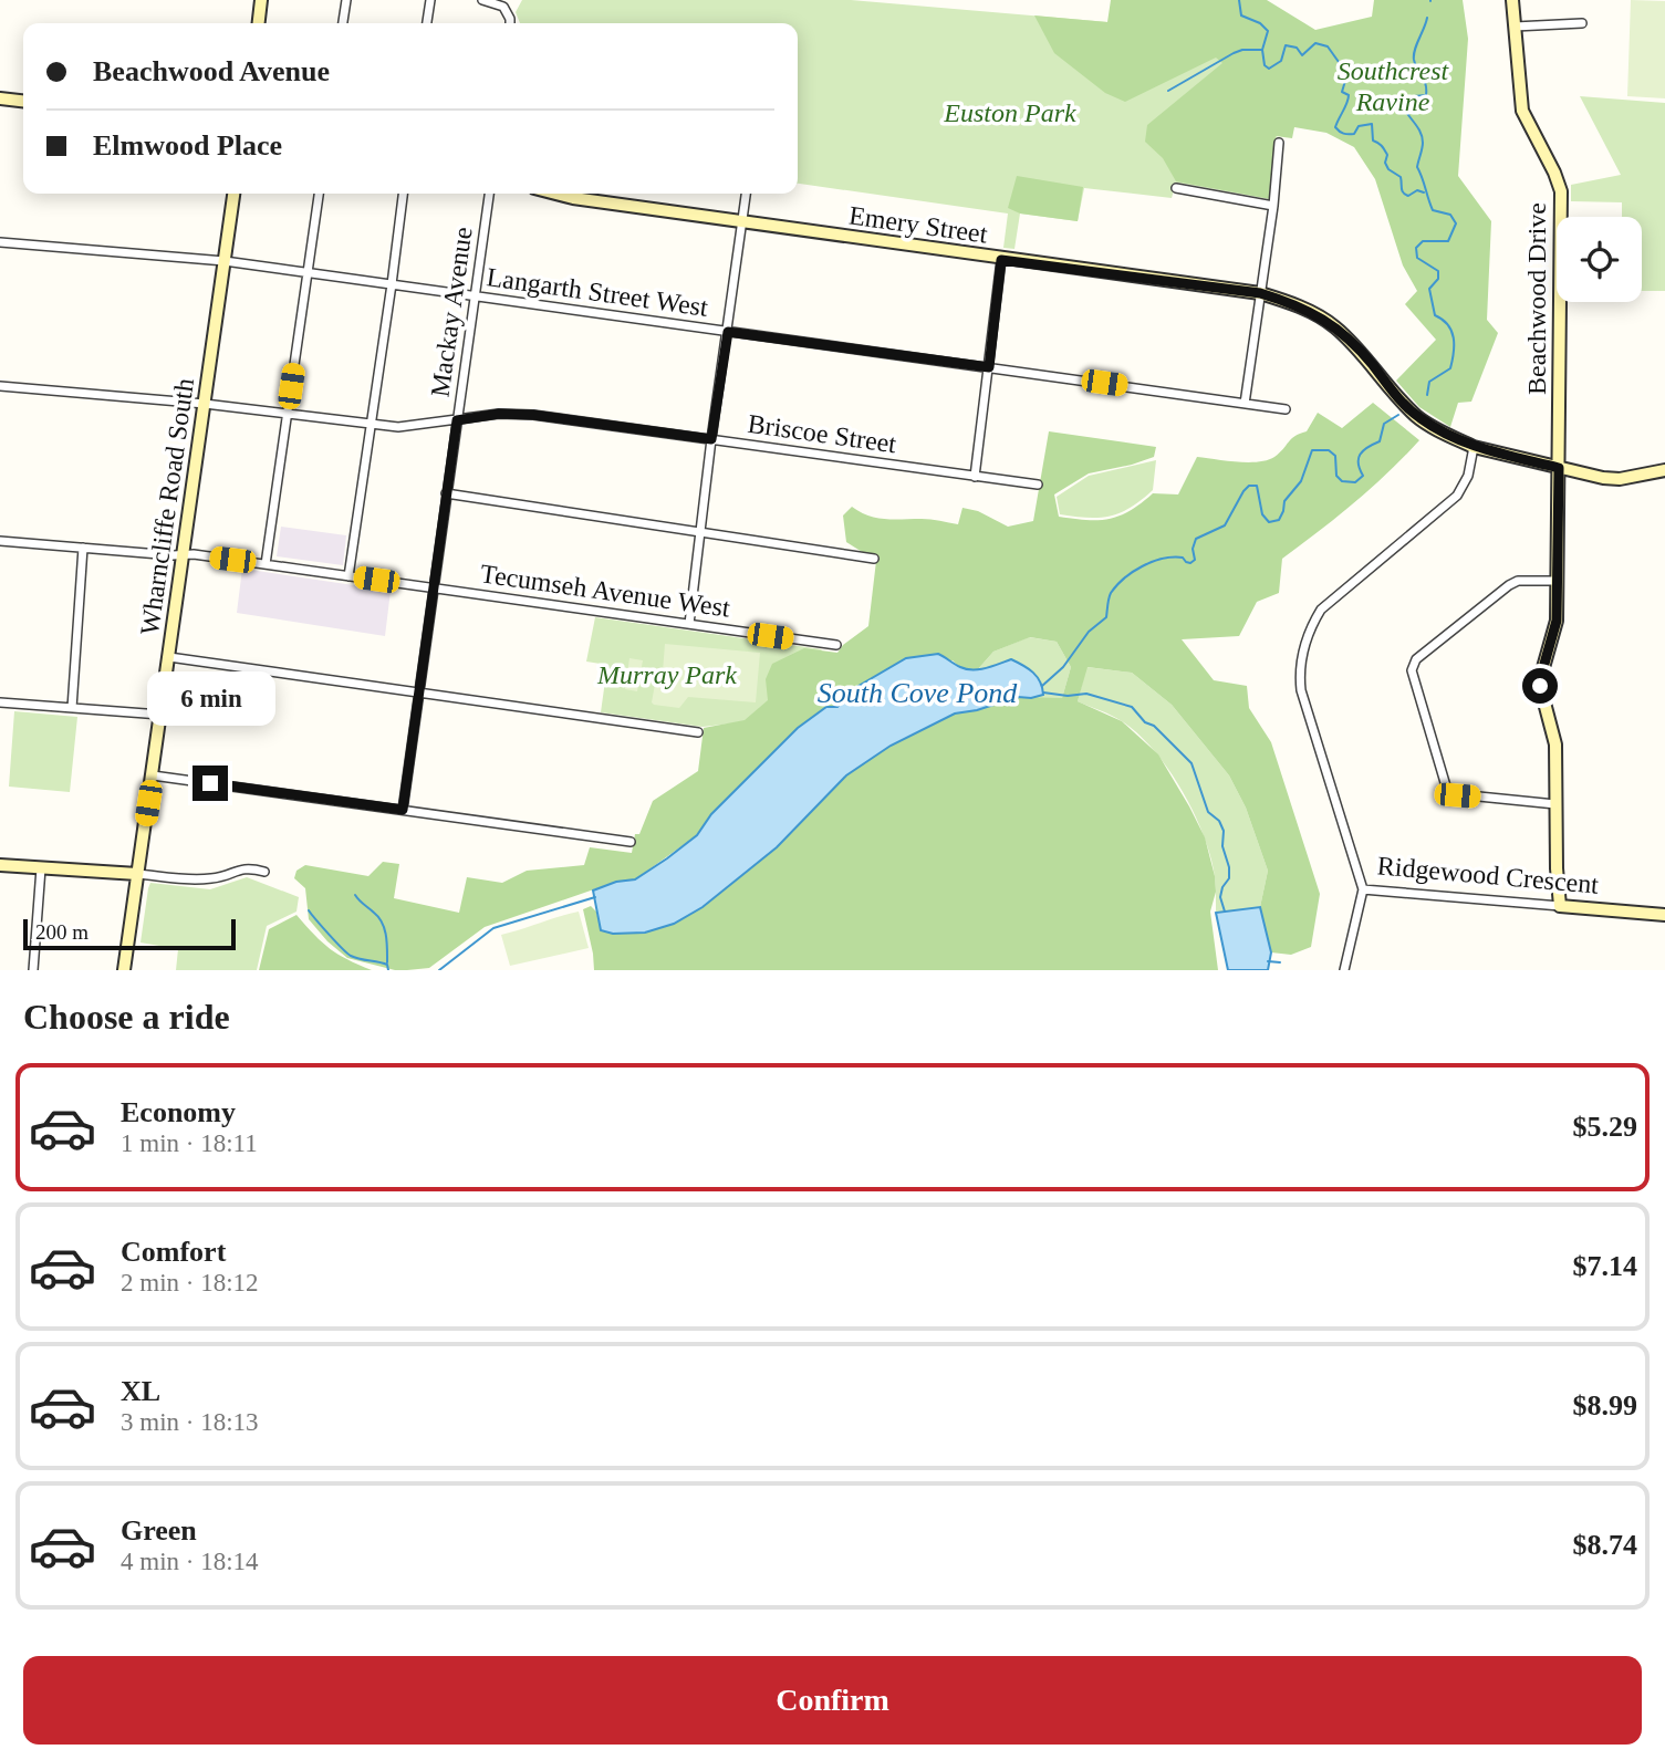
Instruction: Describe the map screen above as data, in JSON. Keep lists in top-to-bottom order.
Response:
{
  "streets": {
    "street": [
      "Emery Street",
      "Langarth Street West",
      "Beachwood Drive",
      "Mackay Avenue",
      "Briscoe Street",
      "Wharncliffe Road South",
      "Tecumseh Avenue West",
      "Ridgewood Crescent"
    ]
  },
  "crossings": [
    ["Emery Street", "Beachwood Drive"],
    ["Emery Street", "Ridgewood Crescent"],
    ["Langarth Street West", "Mackay Avenue"],
    ["Langarth Street West", "Wharncliffe Road South"],
    ["Beachwood Drive", "Ridgewood Crescent"],
    ["Mackay Avenue", "Briscoe Street"],
    ["Mackay Avenue", "Tecumseh Avenue West"],
    ["Briscoe Street", "Wharncliffe Road South"],
    ["Wharncliffe Road South", "Tecumseh Avenue West"]
  ],
  "water": ["South Cove Pond"],
  "parks": ["Southcrest Ravine", "Euston Park", "Murray Park"],
  "scale_bar": "200 m",
  "page": {
    "banner": ["Beachwood Avenue", "Elmwood Place"],
    "bubble": "6 min",
    "scale": "200 m",
    "heading": "Choose a ride",
    "list": [
      {
        "name": "Economy",
        "note": "1 min · 18:11",
        "value": "$5.29"
      },
      {
        "name": "Comfort",
        "note": "2 min · 18:12",
        "value": "$7.14"
      },
      {
        "name": "XL",
        "note": "3 min · 18:13",
        "value": "$8.99"
      },
      {
        "name": "Green",
        "note": "4 min · 18:14",
        "value": "$8.74"
      }
    ],
    "buttons": "Confirm"
  }
}
